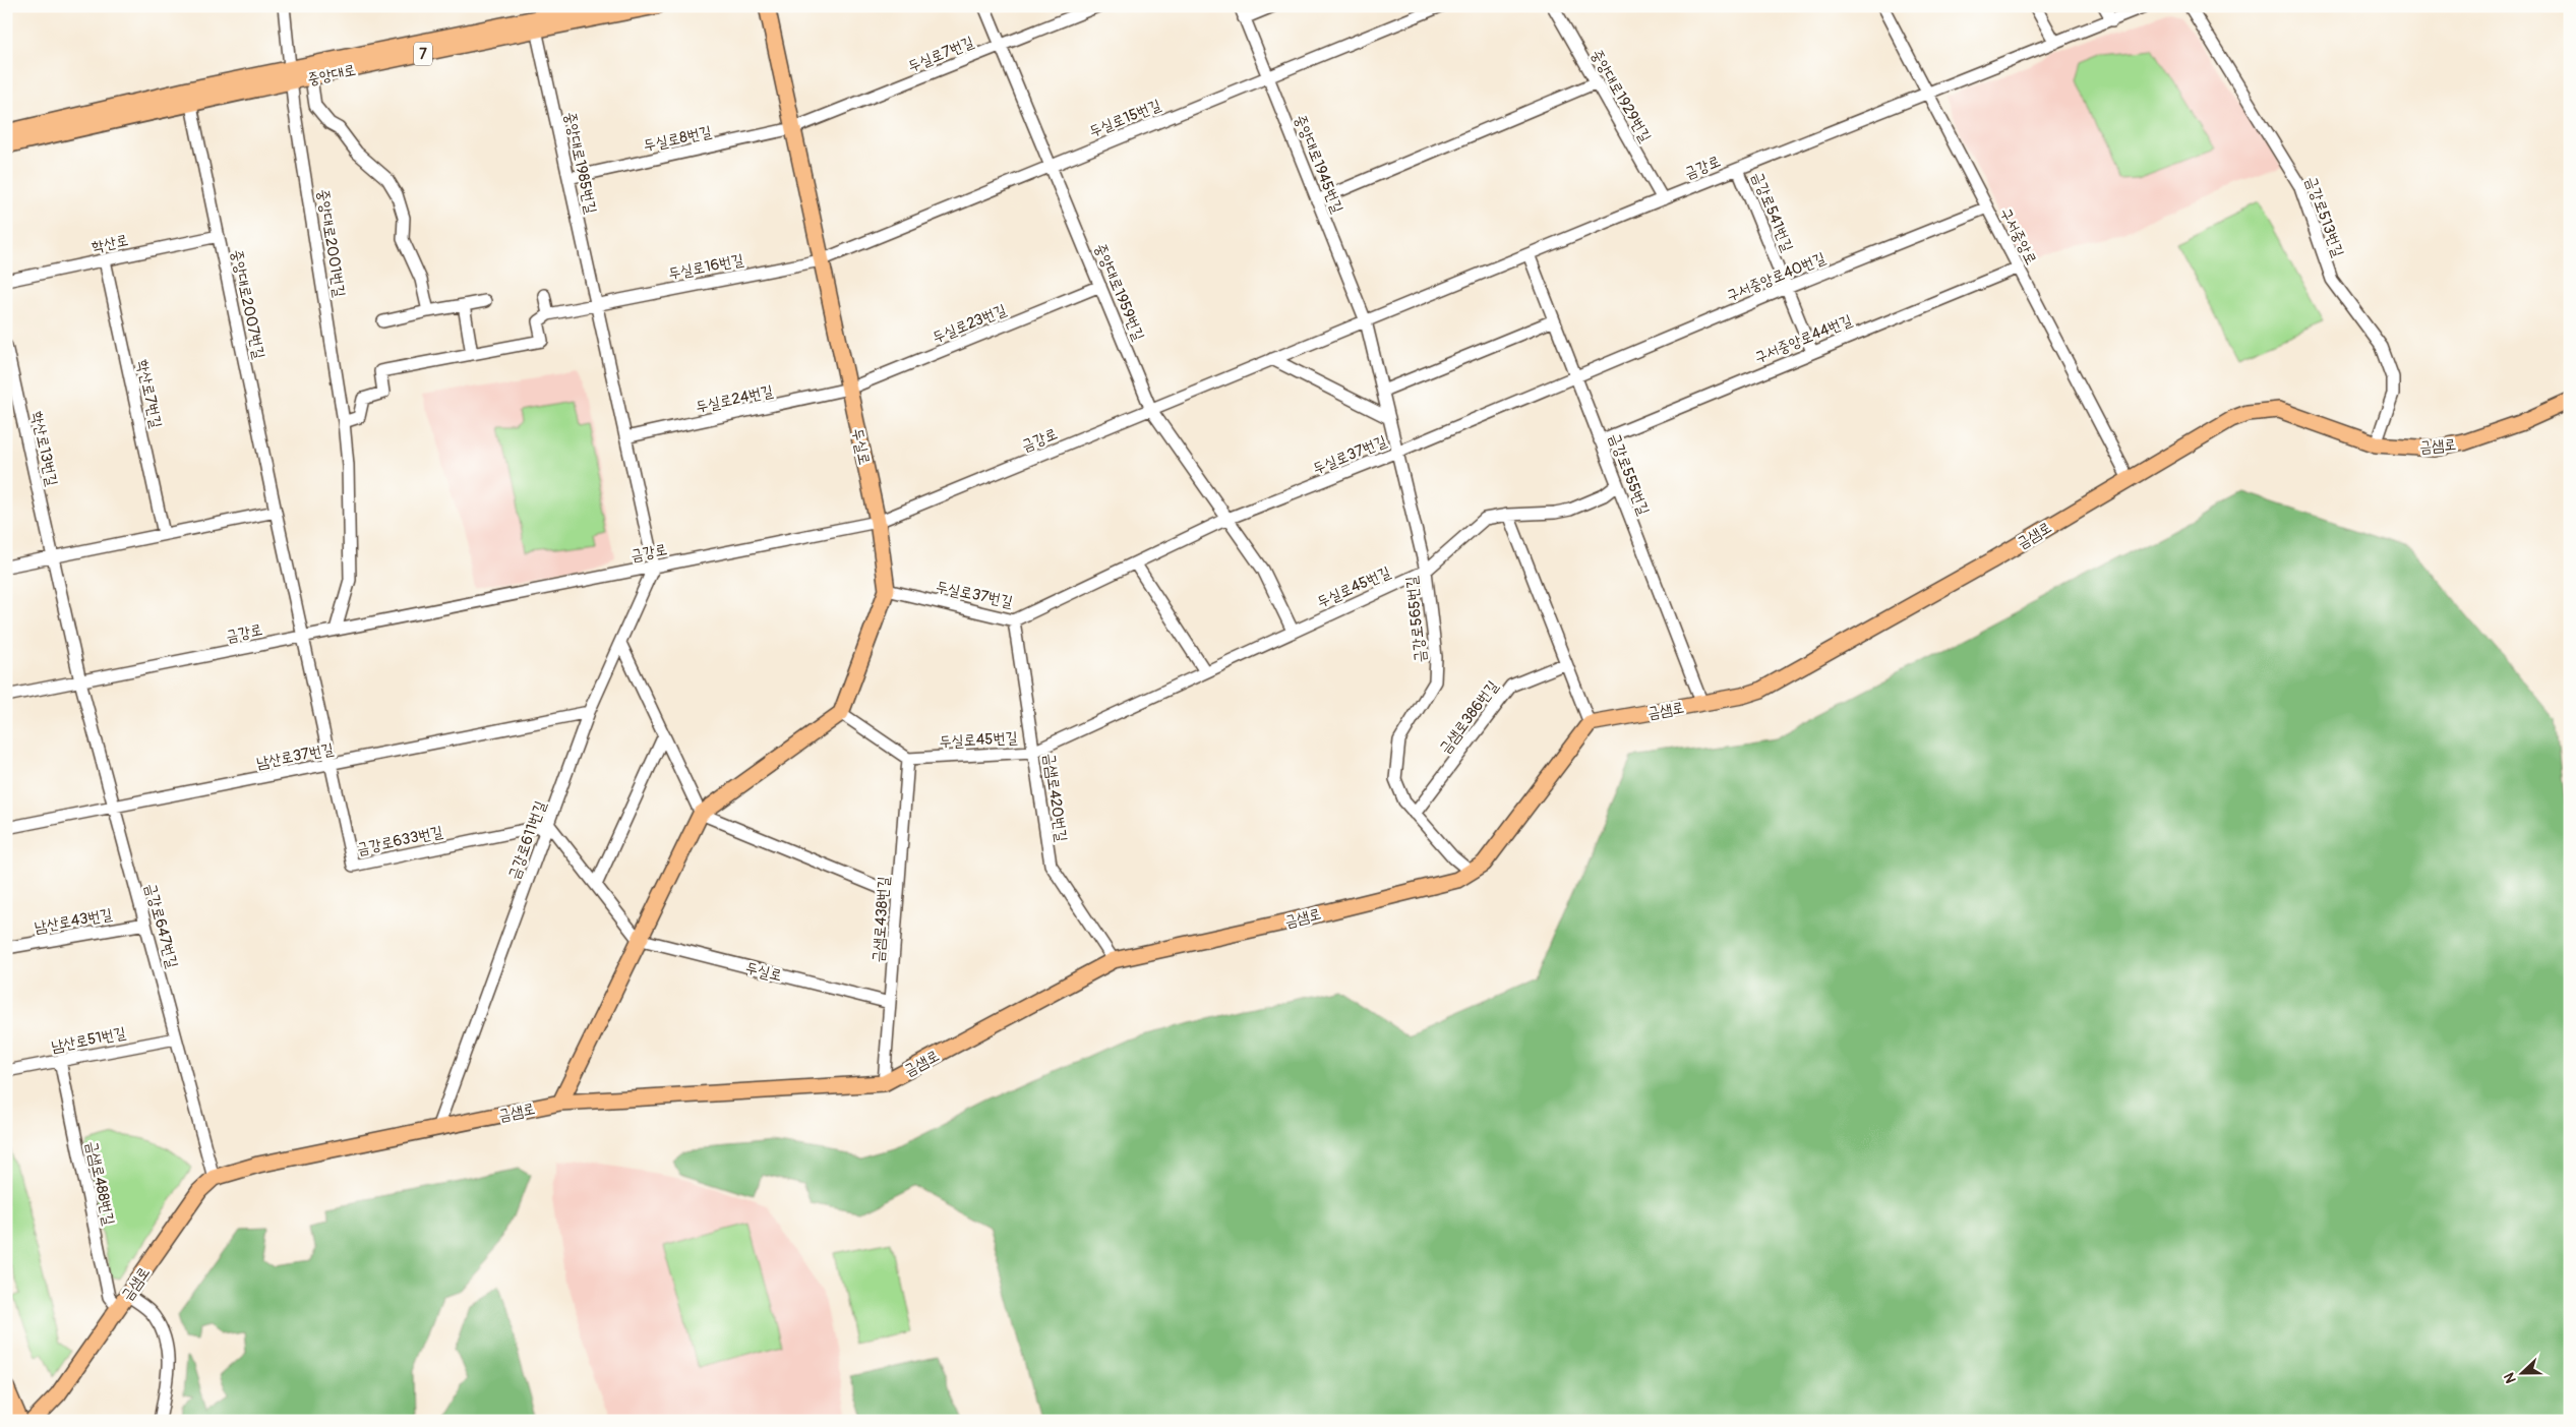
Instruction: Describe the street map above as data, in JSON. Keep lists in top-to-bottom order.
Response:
{
  "streets": {
    "main road": [
      "7",
      "중앙대로",
      "금샘로",
      "두실로"
    ],
    "street": [
      "두실로7번길",
      "중앙대로1929번길",
      "두실로15번길",
      "두실로8번길",
      "중앙대로1985번길",
      "중앙대로1945번길",
      "금강로",
      "금강로541번길",
      "금강로513번길",
      "구서중앙로",
      "학산로",
      "중앙대로2001번길",
      "두실로16번길",
      "구서중앙로40번길",
      "중앙대로1959번길",
      "중앙대로2007번길",
      "두실로23번길",
      "구서중앙로44번길",
      "학산로7번길",
      "두실로24번길",
      "학산로13번길",
      "두실로37번길",
      "금강로555번길",
      "두실로45번길",
      "금강로565번길",
      "금샘로386번길",
      "남산로37번길",
      "금샘로420번길",
      "금강로633번길",
      "금강로611번길",
      "금샘로438번길",
      "남산로43번길",
      "금강로647번길",
      "남산로51번길",
      "금샘로488번길"
    ]
  },
  "crossings": [
    ["두실로7번길", "두실로8번길"],
    ["두실로7번길", "중앙대로1959번길"],
    ["두실로7번길", "두실로"],
    ["중앙대로", "중앙대로1985번길"],
    ["중앙대로", "중앙대로2001번길"],
    ["중앙대로", "중앙대로2007번길"],
    ["중앙대로1929번길", "금강로"],
    ["두실로15번길", "중앙대로1945번길"],
    ["두실로15번길", "두실로16번길"],
    ["두실로15번길", "중앙대로1959번길"],
    ["두실로15번길", "두실로"],
    ["두실로8번길", "중앙대로1985번길"],
    ["두실로8번길", "두실로"],
    ["중앙대로1985번길", "금강로"],
    ["중앙대로1985번길", "두실로16번길"],
    ["중앙대로1985번길", "두실로24번길"],
    ["중앙대로1985번길", "금강로611번길"],
    ["중앙대로1945번길", "금강로"],
    ["중앙대로1945번길", "금강로565번길"],
    ["금강로", "금강로541번길"],
    ["금강로", "구서중앙로"],
    ["금강로", "중앙대로2001번길"],
    ["금강로", "중앙대로1959번길"],
    ["금강로", "중앙대로2007번길"],
    ["금강로", "두실로"],
    ["금강로", "학산로13번길"],
    ["금강로", "금강로555번길"],
    ["금강로", "금강로565번길"],
    ["금강로", "금강로633번길"],
    ["금강로", "금강로611번길"],
    ["금강로", "금강로647번길"],
    ["금강로541번길", "구서중앙로40번길"],
    ["금강로541번길", "구서중앙로44번길"],
    ["금강로513번길", "금샘로"],
    ["구서중앙로", "구서중앙로40번길"],
    ["구서중앙로", "구서중앙로44번길"],
    ["구서중앙로", "금샘로"],
    ["학산로", "중앙대로2007번길"],
    ["학산로", "학산로7번길"],
    ["두실로16번길", "두실로"],
    ["구서중앙로40번길", "두실로37번길"],
    ["구서중앙로40번길", "금강로555번길"],
    ["중앙대로1959번길", "두실로23번길"],
    ["중앙대로1959번길", "두실로37번길"],
    ["중앙대로1959번길", "두실로45번길"],
    ["중앙대로2007번길", "금강로633번길"],
    ["두실로23번길", "두실로24번길"],
    ["두실로23번길", "두실로"],
    ["구서중앙로44번길", "금강로555번길"],
    ["두실로24번길", "두실로"],
    ["금샘로", "금강로555번길"],
    ["금샘로", "금강로565번길"],
    ["금샘로", "금샘로420번길"],
    ["금샘로", "금강로611번길"],
    ["금샘로", "금샘로438번길"],
    ["금샘로", "금강로647번길"],
    ["금샘로", "금샘로488번길"],
    ["두실로", "두실로37번길"],
    ["두실로", "금샘로438번길"],
    ["학산로13번길", "금강로647번길"],
    ["두실로37번길", "금강로555번길"],
    ["두실로37번길", "금강로565번길"],
    ["두실로37번길", "금샘로420번길"],
    ["금강로555번길", "두실로45번길"],
    ["두실로45번길", "금강로565번길"],
    ["두실로45번길", "금샘로420번길"],
    ["두실로45번길", "금샘로438번길"],
    ["금강로565번길", "금샘로386번길"],
    ["남산로37번길", "금강로633번길"],
    ["남산로37번길", "금강로611번길"],
    ["남산로37번길", "금강로647번길"],
    ["금강로633번길", "금강로611번길"],
    ["남산로43번길", "금강로647번길"],
    ["금강로647번길", "남산로51번길"],
    ["남산로51번길", "금샘로488번길"]
  ],
  "north": "left"
}
